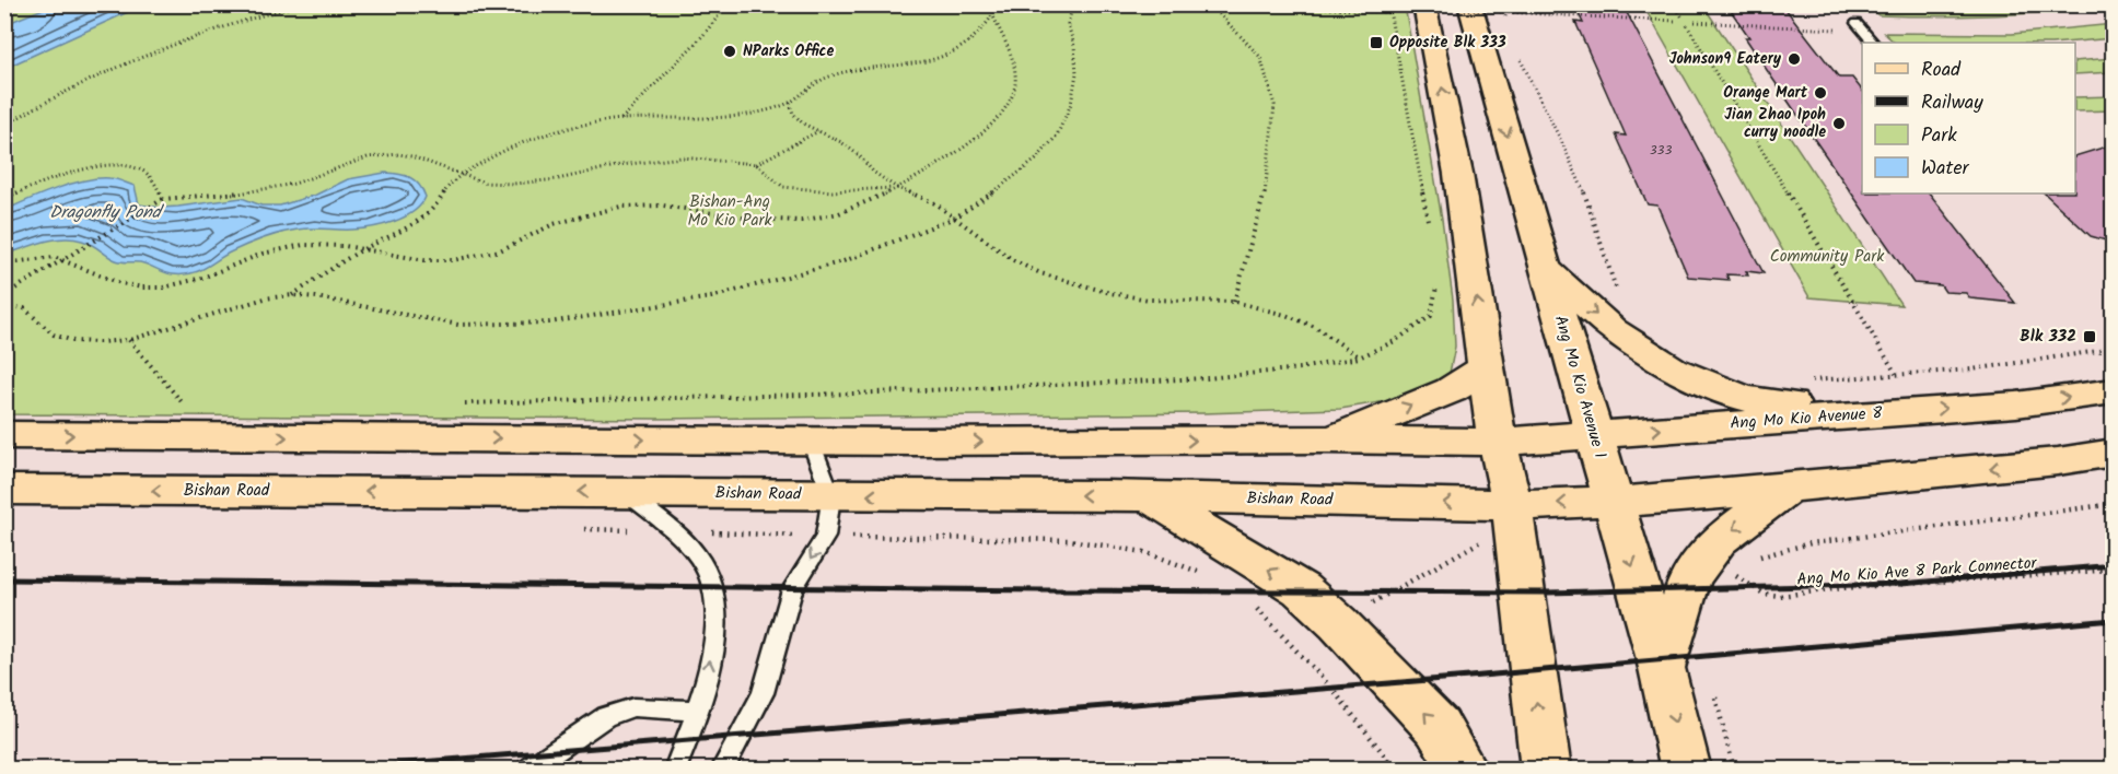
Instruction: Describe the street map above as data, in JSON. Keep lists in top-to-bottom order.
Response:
{
  "streets": {
    "main road": ["Ang Mo Kio Avenue 1", "Ang Mo Kio Avenue 8", "Bishan Road"],
    "path": ["Ang Mo Kio Ave 8 Park Connector"]
  },
  "crossings": [
    ["Ang Mo Kio Avenue 1", "Ang Mo Kio Avenue 8"]
  ],
  "water": ["Dragonfly Pond"],
  "parks": ["Bishan-Ang Mo Kio Park", "Community Park"],
  "places": {
    "transit": ["Opposite Blk 333", "Blk 332"],
    "other": [
      "NParks Office",
      "Johnson9 Eatery",
      "Orange Mart",
      "Jian Zhao Ipoh curry noodle"
    ]
  },
  "house_numbers": ["333"],
  "legend": [
    "Road",
    "Railway",
    "Park",
    "Water"
  ]
}
